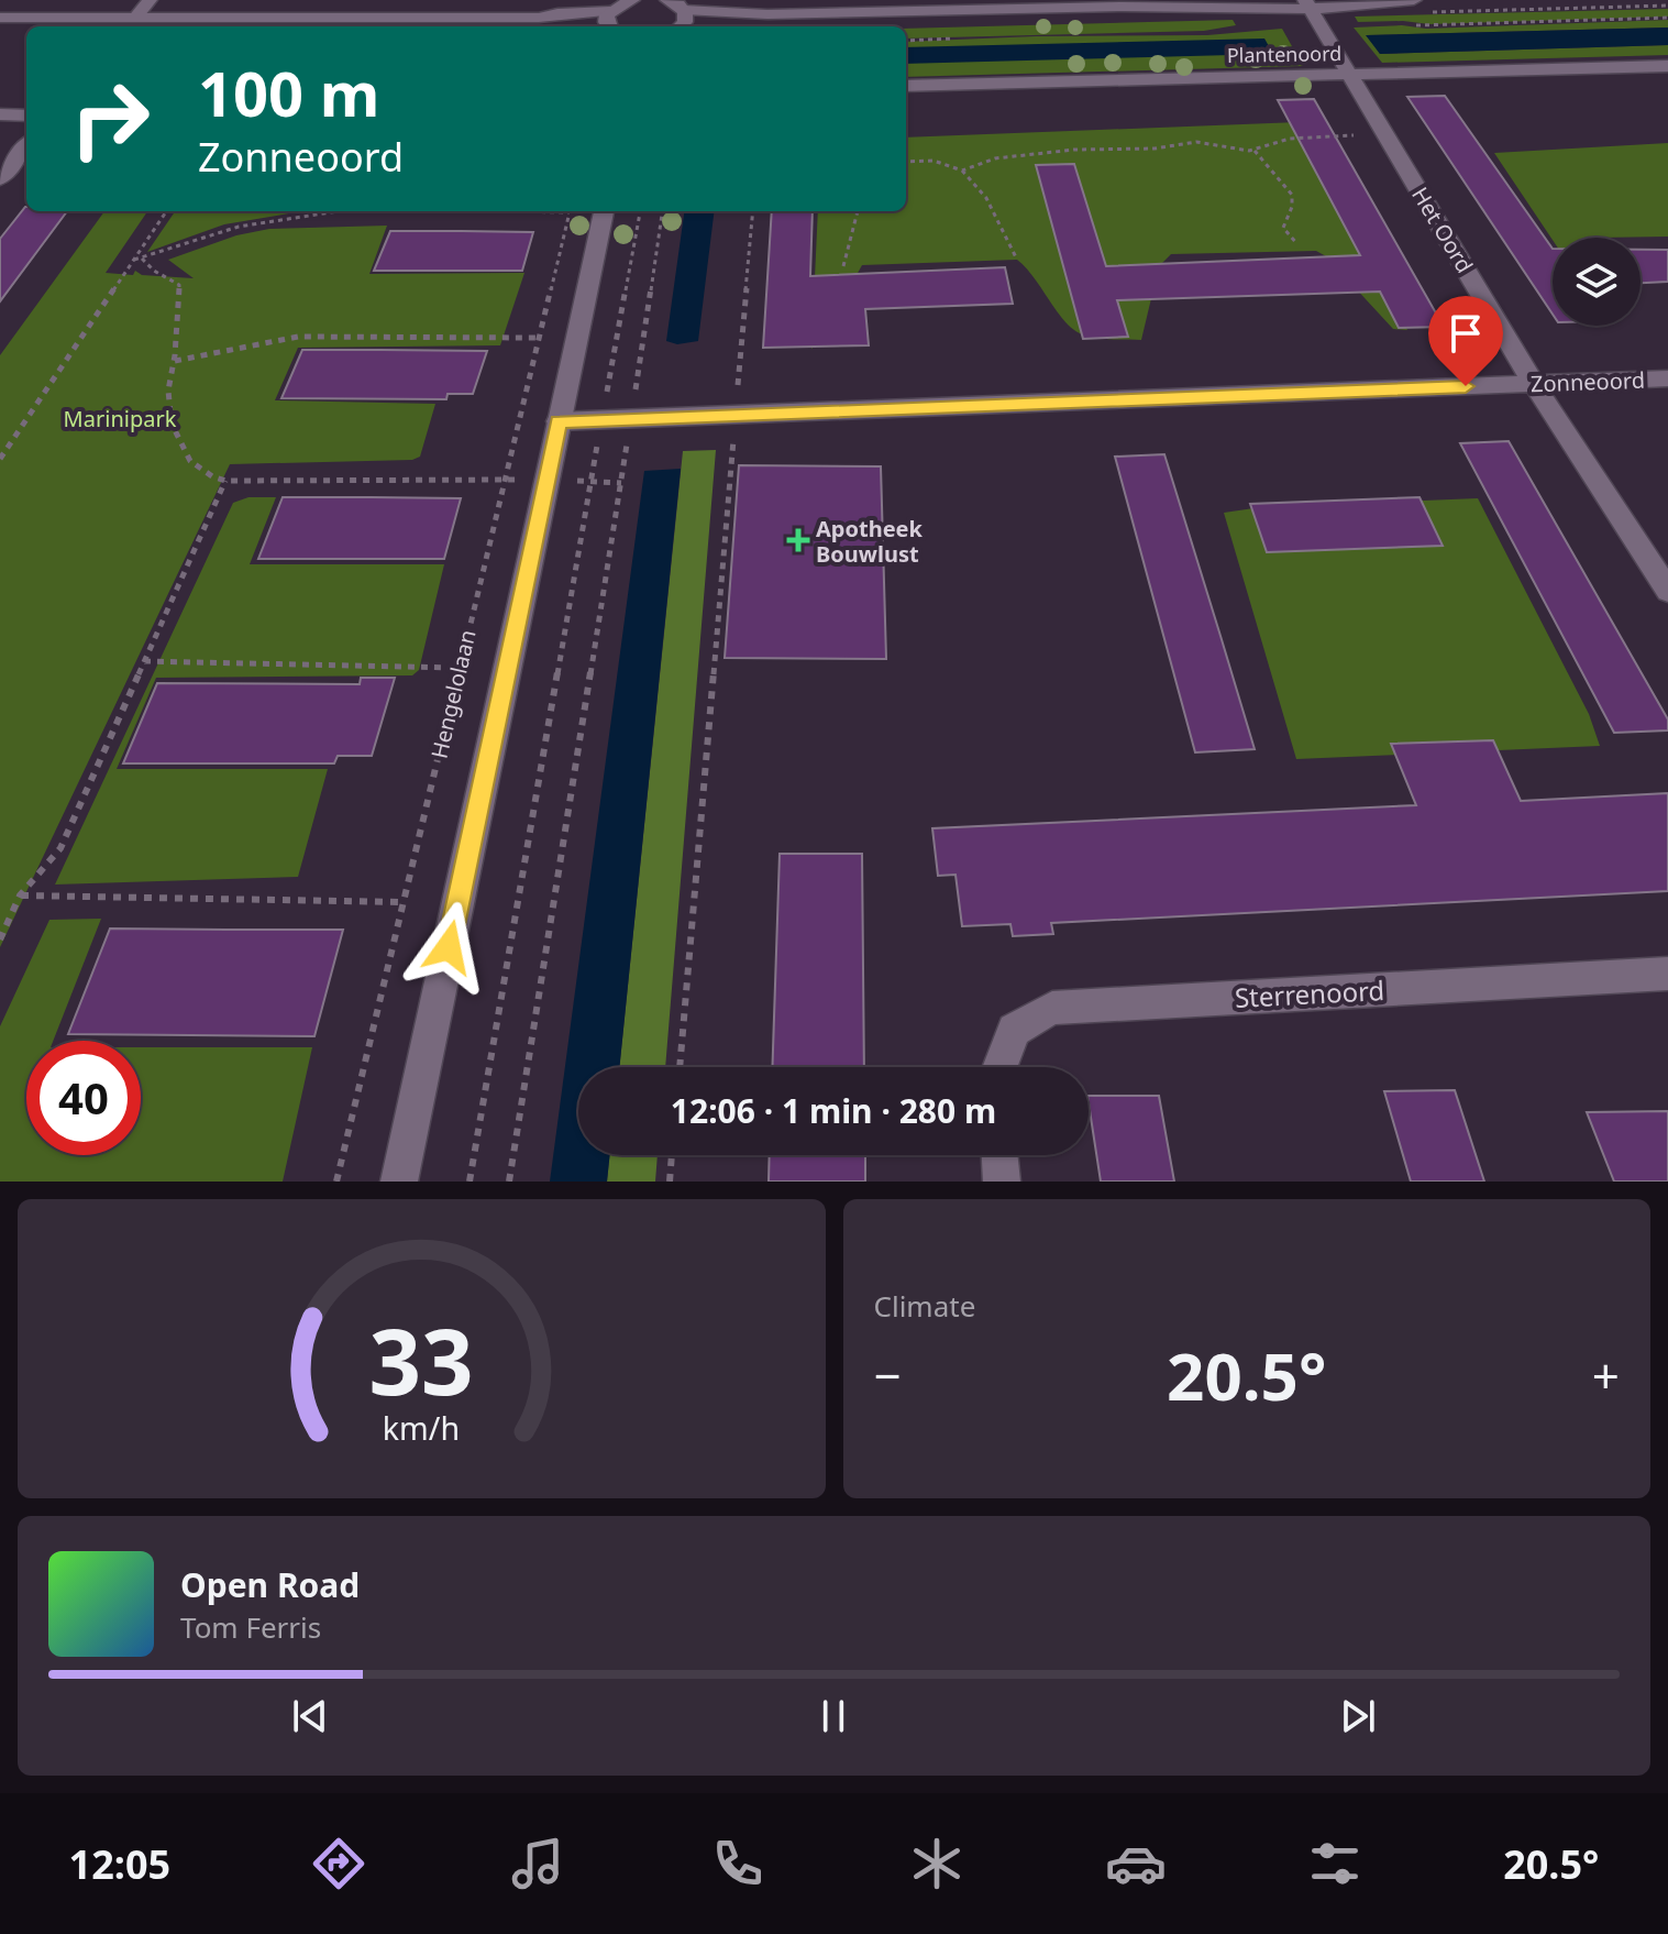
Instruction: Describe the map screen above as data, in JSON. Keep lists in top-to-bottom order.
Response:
{
  "streets": {
    "street": [
      "Plantenoord",
      "Het Oord",
      "Zonneoord",
      "Sterrenoord"
    ],
    "path": ["Hengelolaan"]
  },
  "crossings": [
    ["Plantenoord", "Het Oord"],
    ["Het Oord", "Zonneoord"]
  ],
  "parks": ["Marinipark"],
  "places": {
    "health": ["Apotheek Bouwlust"]
  },
  "page": {
    "turn": ["100 m", "Zonneoord"],
    "limit": "40",
    "trip": "12:06 · 1 min · 280 m",
    "tile": "Climate",
    "heat": ["−", "20.5°", "+"],
    "song": ["Open Road", "Tom Ferris"],
    "tabs": ["12:05", "20.5°"],
    "gauge": ["33", "km/h"]
  }
}
